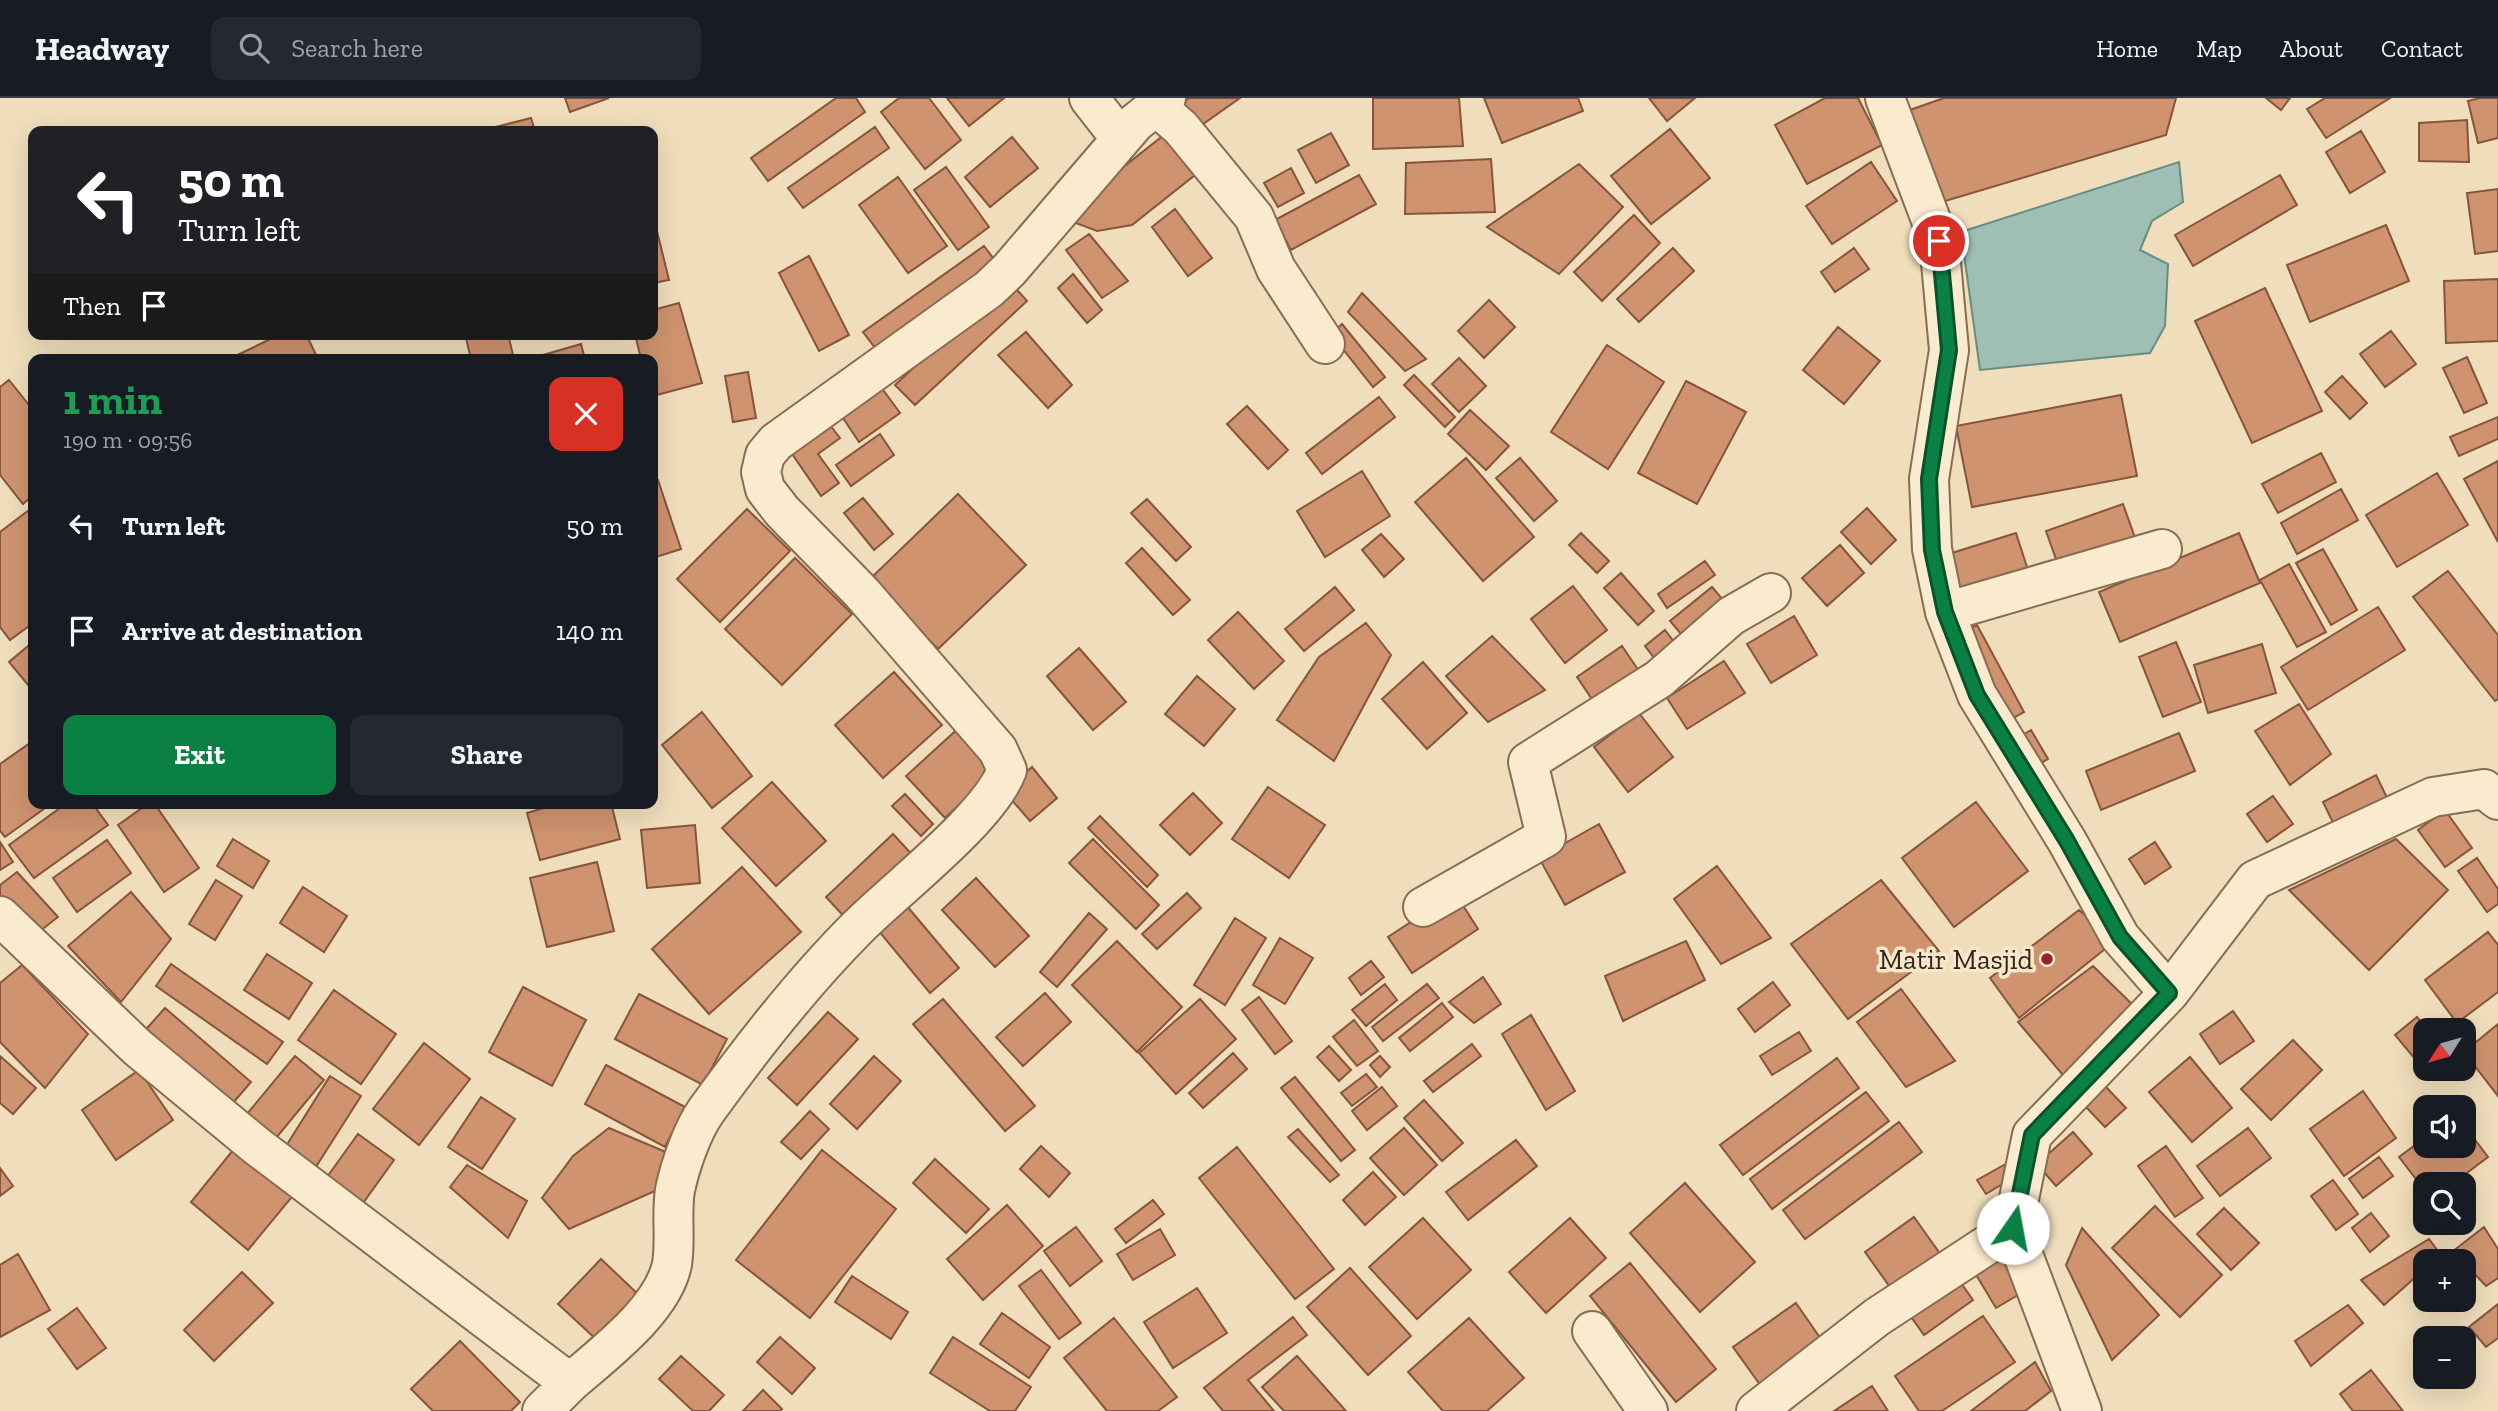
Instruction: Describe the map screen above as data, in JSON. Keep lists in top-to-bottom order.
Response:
{
  "places": ["Matir Masjid"],
  "north": "bottom left",
  "page": {
    "header": "Headway",
    "search": "Search here",
    "nav": [
      "Home",
      "Map",
      "About",
      "Contact"
    ],
    "turn": ["50 m", "Turn left"],
    "then": "Then",
    "heading": ["1 min", "190 m · 09:56"],
    "list": [
      {
        "name": "Turn left",
        "value": "50 m"
      },
      {
        "name": "Arrive at destination",
        "value": "140 m"
      }
    ],
    "buttons": ["Exit", "Share"],
    "map_buttons": ["+", "−"]
  }
}
